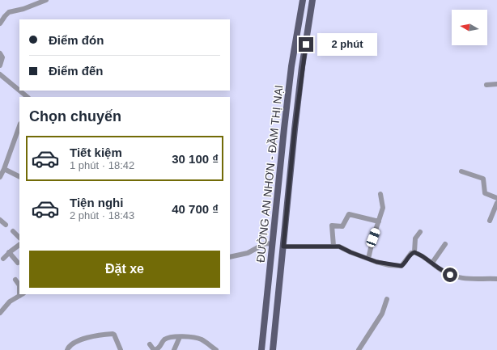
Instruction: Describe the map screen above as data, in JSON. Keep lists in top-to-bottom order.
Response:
{
  "streets": {
    "main road": ["ĐƯỜNG AN NHƠN - ĐẦM THỊ NẠI"]
  },
  "north": "left",
  "page": {
    "banner": ["Điểm đón", "Điểm đến"],
    "bubble": "2 phút",
    "heading": "Chọn chuyến",
    "list": [
      {
        "name": "Tiết kiệm",
        "note": "1 phút · 18:42",
        "value": "30 100 ₫"
      },
      {
        "name": "Tiện nghi",
        "note": "2 phút · 18:43",
        "value": "40 700 ₫"
      }
    ],
    "buttons": "Đặt xe"
  }
}
